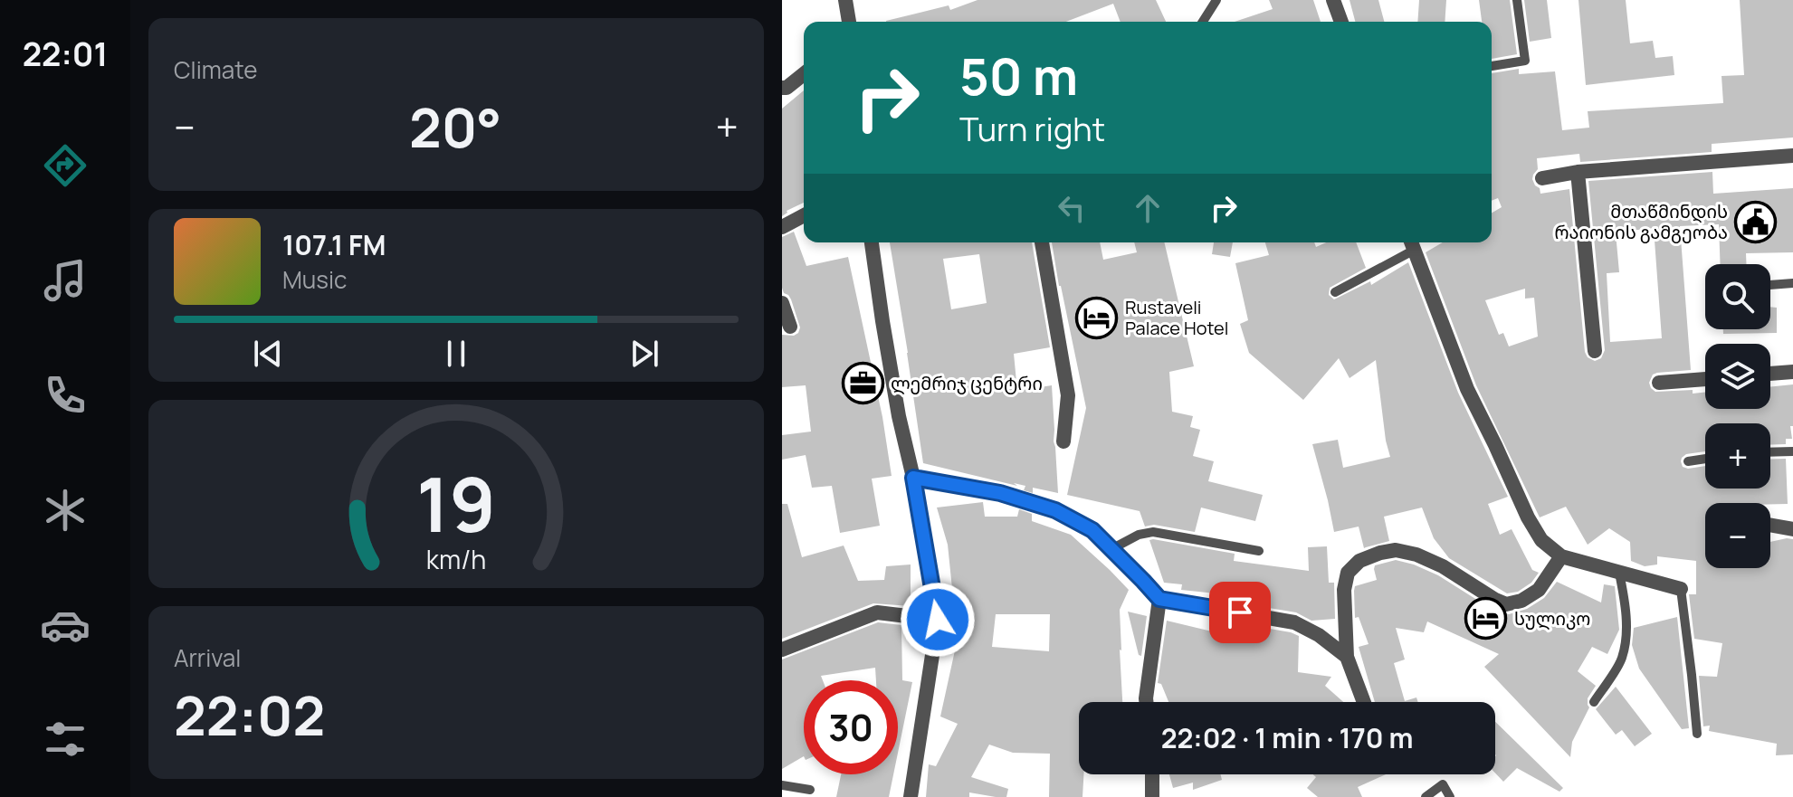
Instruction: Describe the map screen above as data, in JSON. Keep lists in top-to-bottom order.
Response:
{
  "places": {
    "public building": ["მთაწმინდის რაიონის გამგეობა"],
    "hotel": ["Rustaveli Palace Hotel", "სულიკო"],
    "office": ["ლემრიჯ ცენტრი"]
  },
  "page": {
    "tabs": "22:01",
    "tile": [
      "Climate",
      ["Arrival", "22:02"]
    ],
    "turn": ["50 m", "Turn right"],
    "heat": ["−", "20°", "+"],
    "song": ["107.1 FM", "Music"],
    "map_buttons": ["+", "−"],
    "limit": "30",
    "trip": "22:02 · 1 min · 170 m",
    "gauge": ["19", "km/h"]
  }
}
